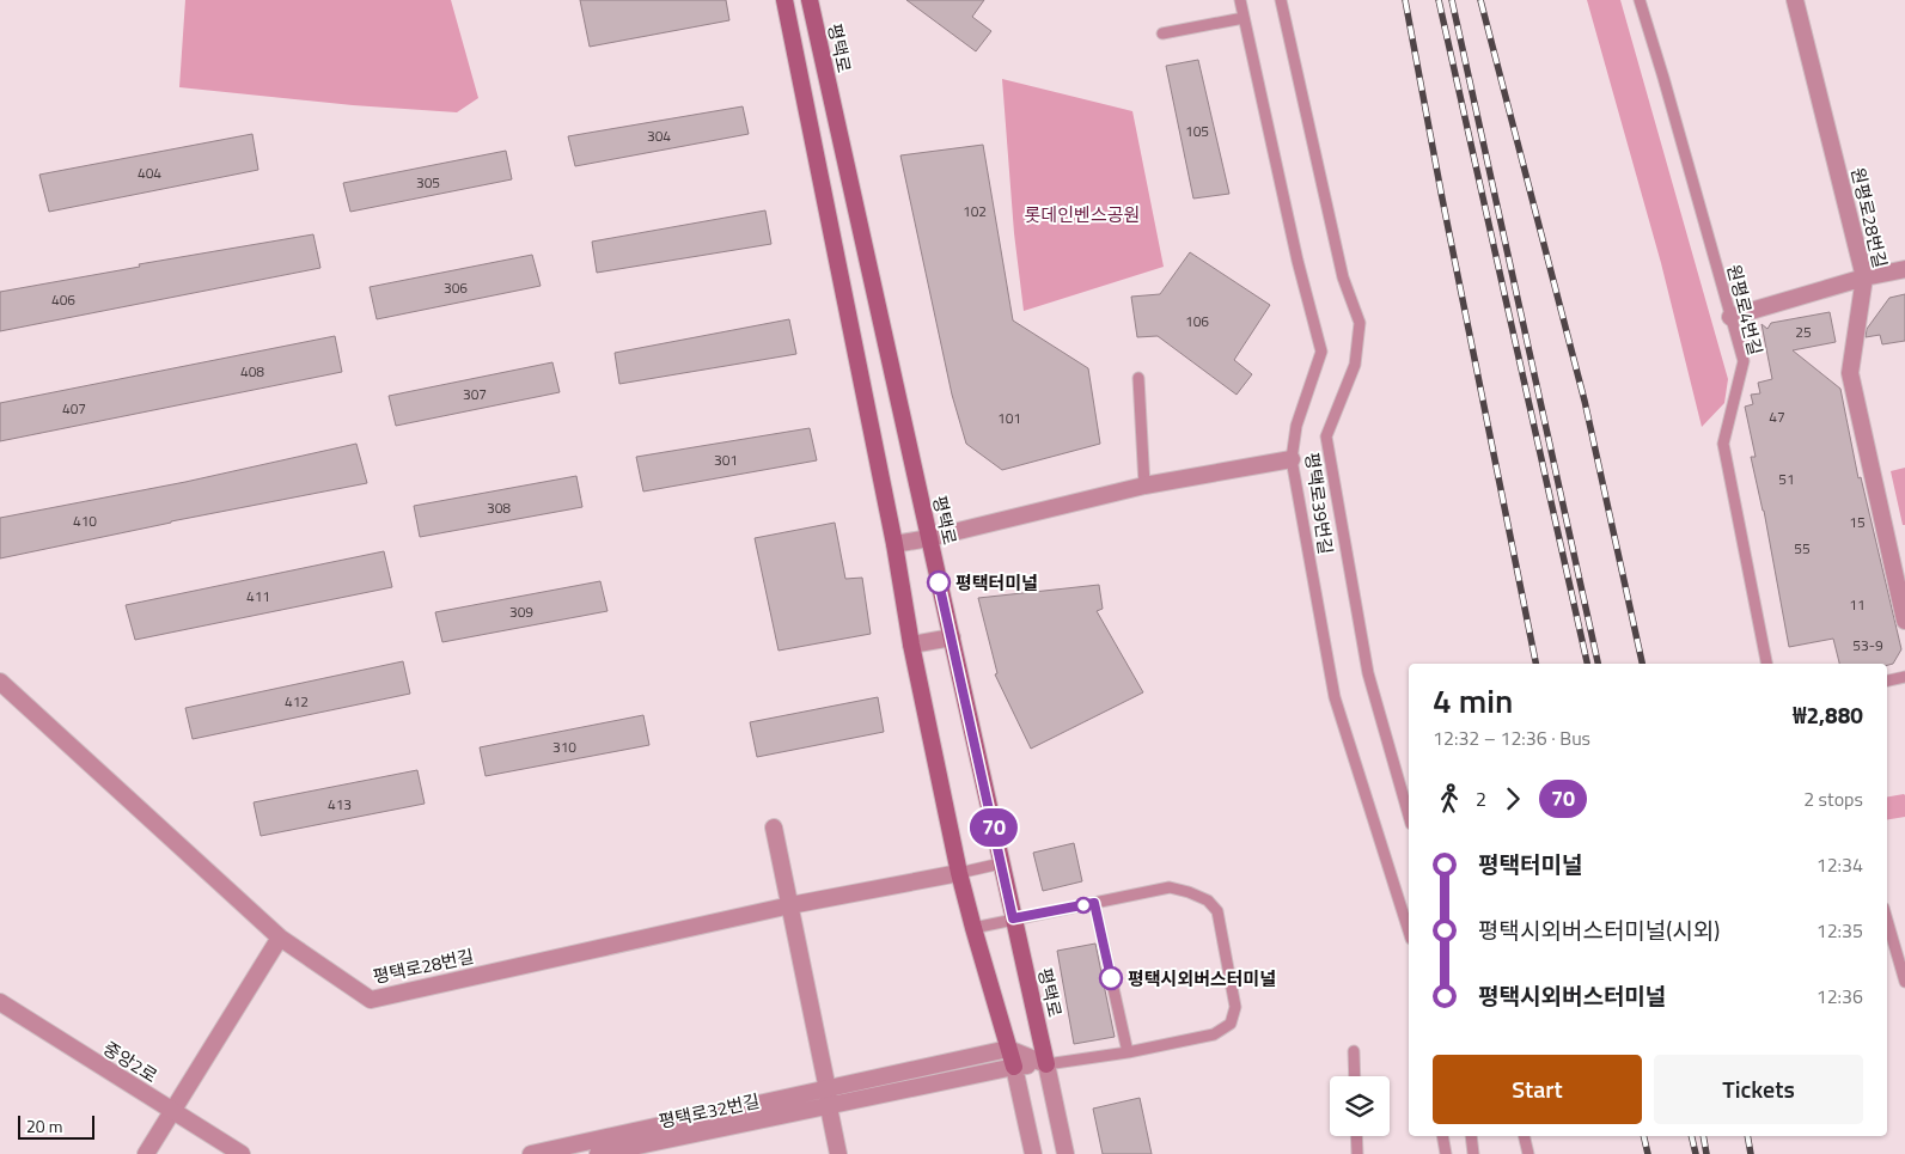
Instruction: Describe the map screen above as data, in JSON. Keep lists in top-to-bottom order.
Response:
{
  "streets": {
    "main road": ["평택로"],
    "street": [
      "원평로28번길",
      "평택로28번길",
      "중앙2로",
      "평택로32번길"
    ],
    "lane": ["원평로4번길", "평택로39번길"]
  },
  "crossings": [
    ["평택로", "평택로32번길"]
  ],
  "parks": ["롯데인벤스공원"],
  "places": ["평택터미널", "평택시외버스터미널"],
  "lines": ["bus line 70"],
  "house_numbers": [
    "105",
    "304",
    "404",
    "305",
    "102",
    "306",
    "406",
    "106",
    "25",
    "408",
    "307",
    "407",
    "47",
    "101",
    "301",
    "51",
    "308",
    "410",
    "15",
    "55",
    "411",
    "11",
    "309",
    "53-9",
    "412",
    "310",
    "413"
  ],
  "scale_bar": "20 m",
  "page": {
    "on_map": "70",
    "heading": ["4 min", "12:32 – 12:36 · Bus", "₩2,880"],
    "legs": ["2", "70", "2 stops"],
    "list": [
      {
        "name": "평택터미널",
        "value": "12:34"
      },
      {
        "name": "평택시외버스터미널(시외)",
        "value": "12:35"
      },
      {
        "name": "평택시외버스터미널",
        "value": "12:36"
      }
    ],
    "buttons": ["Start", "Tickets"],
    "scale": "20 m"
  }
}
